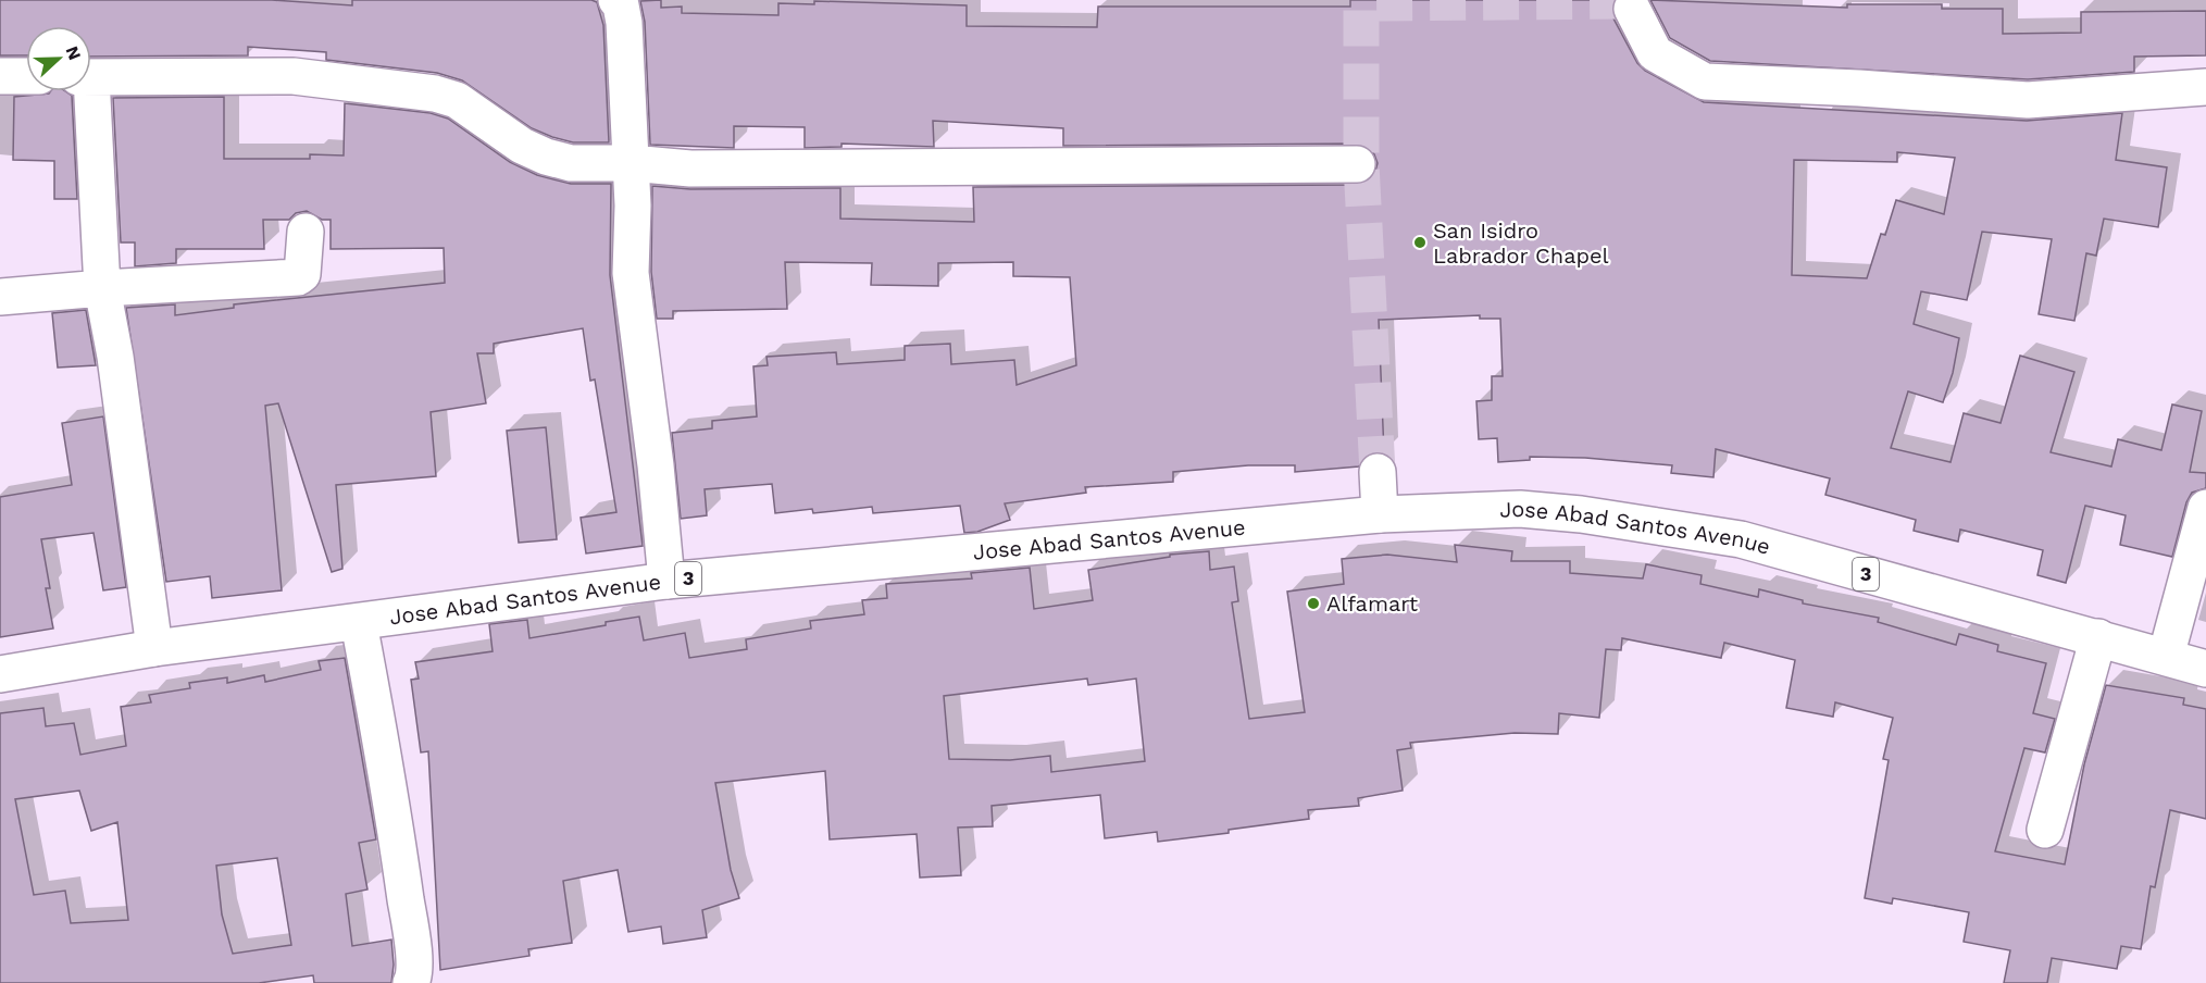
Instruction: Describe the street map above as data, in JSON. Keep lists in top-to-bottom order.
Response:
{
  "streets": {
    "main road": ["Jose Abad Santos Avenue", "3"]
  },
  "places": ["San Isidro Labrador Chapel", "Alfamart"],
  "north": "right"
}
